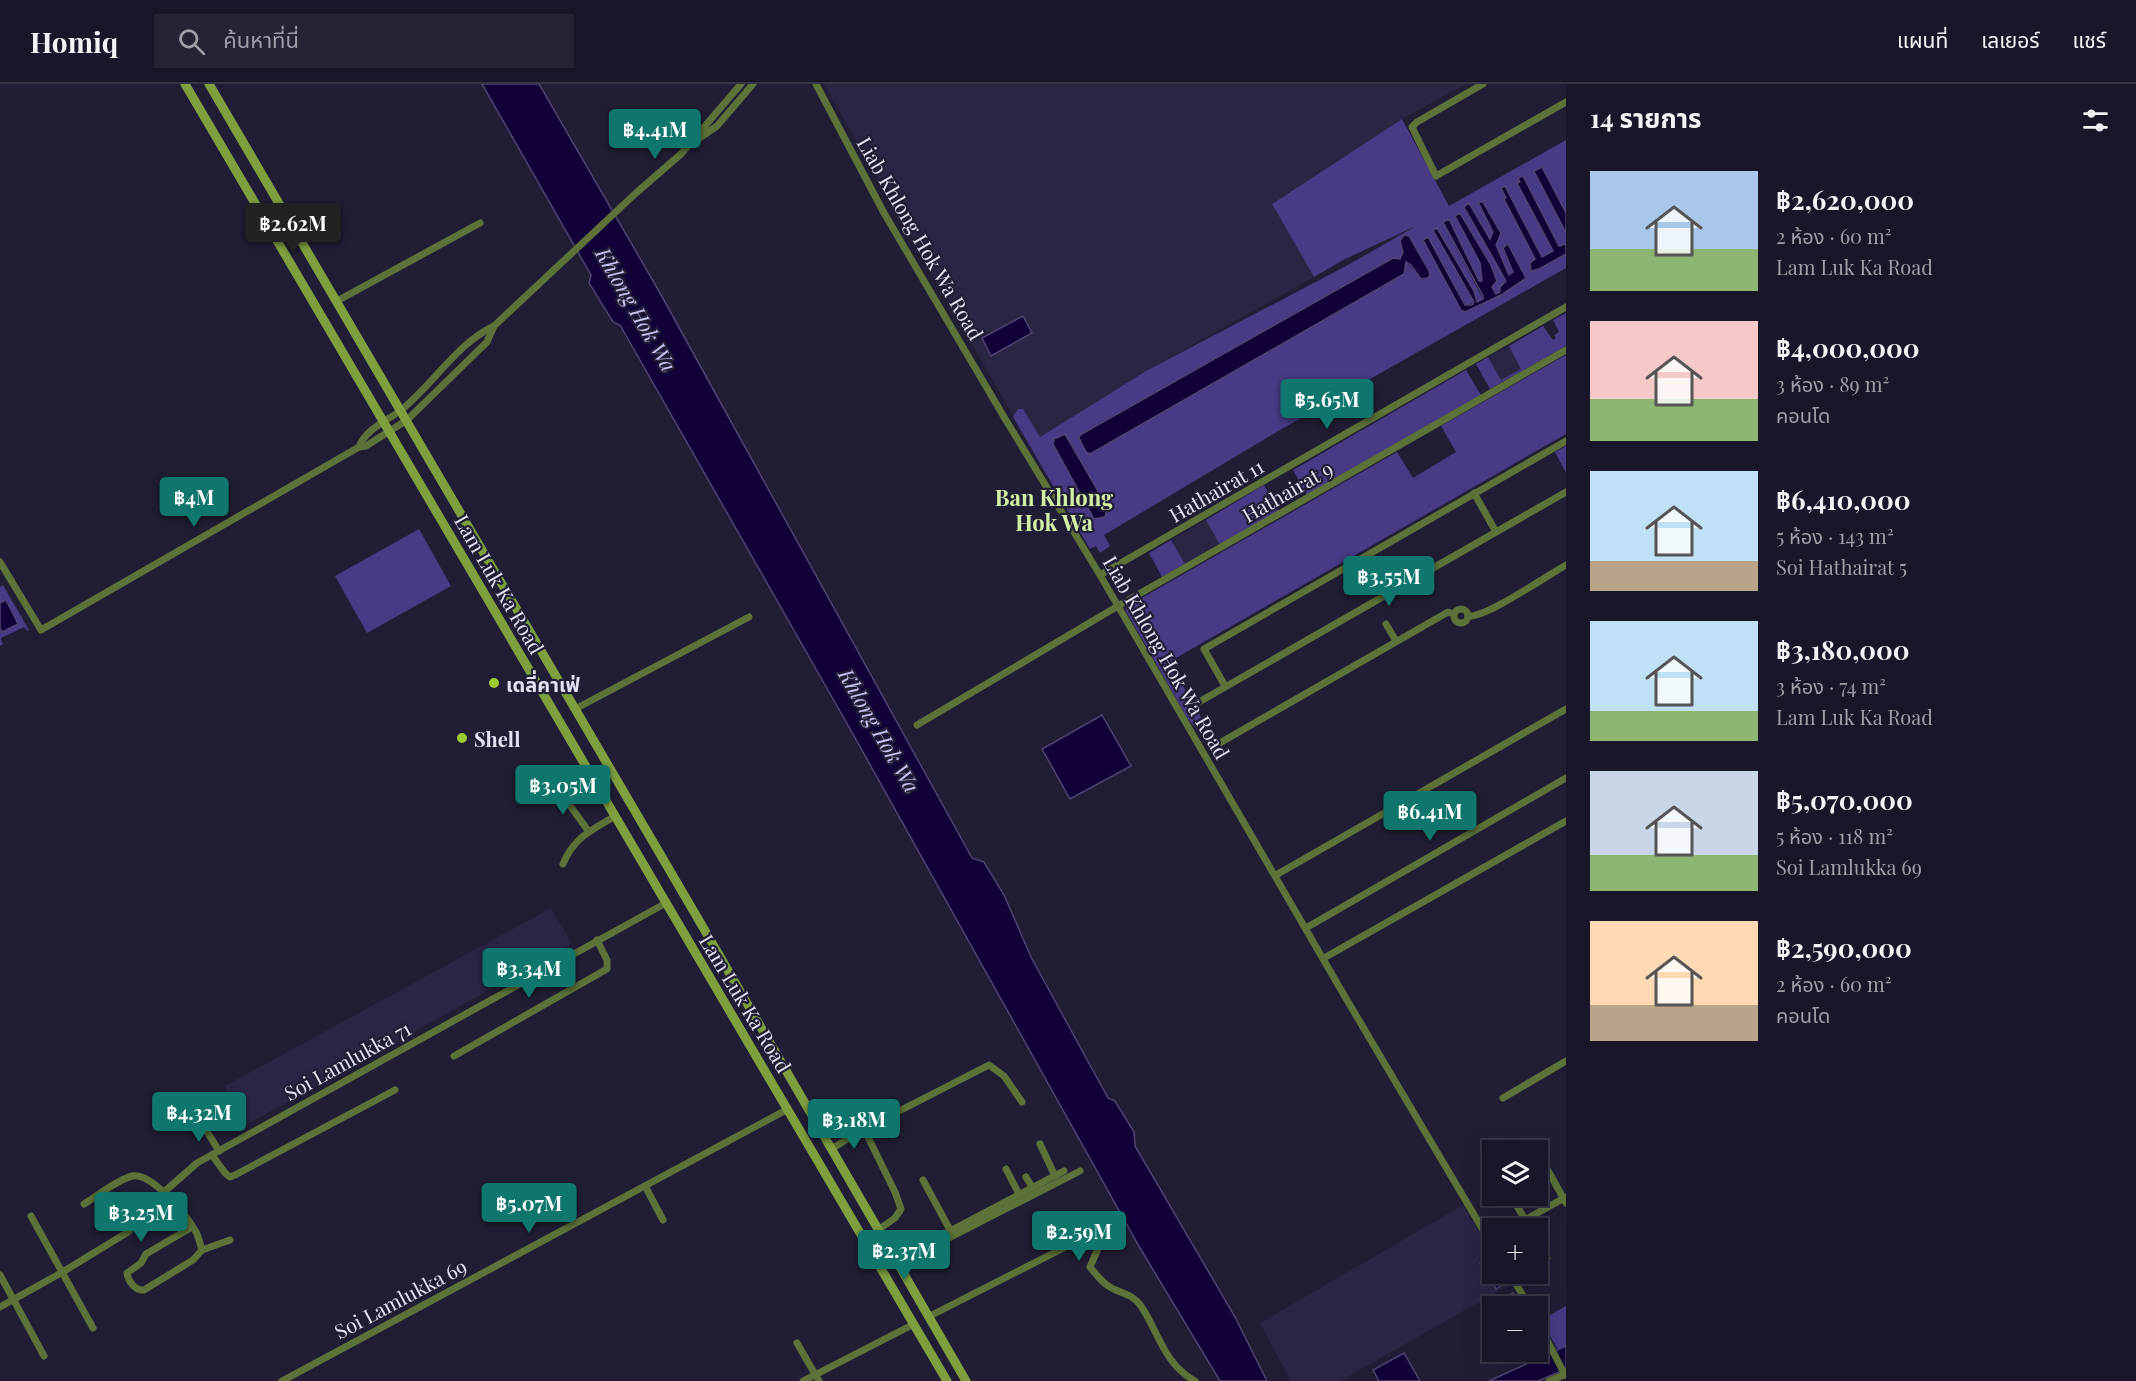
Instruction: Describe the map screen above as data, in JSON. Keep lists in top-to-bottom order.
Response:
{
  "streets": {
    "main road": ["Lam Luk Ka Road"],
    "street": [
      "Liab Khlong Hok Wa Road",
      "Hathairat 11",
      "Hathairat 9",
      "Soi Lamlukka 71",
      "Soi Lamlukka 69"
    ]
  },
  "crossings": [
    ["Liab Khlong Hok Wa Road", "Hathairat 11"],
    ["Liab Khlong Hok Wa Road", "Hathairat 9"],
    ["Lam Luk Ka Road", "Soi Lamlukka 71"],
    ["Lam Luk Ka Road", "Soi Lamlukka 69"]
  ],
  "districts": ["Ban Khlong Hok Wa"],
  "water": ["Khlong Hok Wa"],
  "places": ["เดลี่คาเฟ่", "Shell"],
  "page": {
    "header": "Homiq",
    "search": "ค้นหาที่นี่",
    "nav": ["แผนที่", "เลเยอร์", "แชร์"],
    "heading": "14 รายการ",
    "price": [
      "฿4.41M",
      "฿2.62M",
      "฿5.65M",
      "฿4M",
      "฿3.55M",
      "฿3.05M",
      "฿6.41M",
      "฿3.34M",
      "฿4.32M",
      "฿3.18M",
      "฿5.07M",
      "฿3.25M",
      "฿2.59M",
      "฿2.37M"
    ],
    "list": [
      {
        "name": "฿2,620,000",
        "note": "2 ห้อง · 60 m² · Lam Luk Ka Road"
      },
      {
        "name": "฿4,000,000",
        "note": "3 ห้อง · 89 m² · คอนโด"
      },
      {
        "name": "฿6,410,000",
        "note": "5 ห้อง · 143 m² · Soi Hathairat 5"
      },
      {
        "name": "฿3,180,000",
        "note": "3 ห้อง · 74 m² · Lam Luk Ka Road"
      },
      {
        "name": "฿5,070,000",
        "note": "5 ห้อง · 118 m² · Soi Lamlukka 69"
      },
      {
        "name": "฿2,590,000",
        "note": "2 ห้อง · 60 m² · คอนโด"
      }
    ],
    "map_buttons": ["+", "−"]
  }
}
